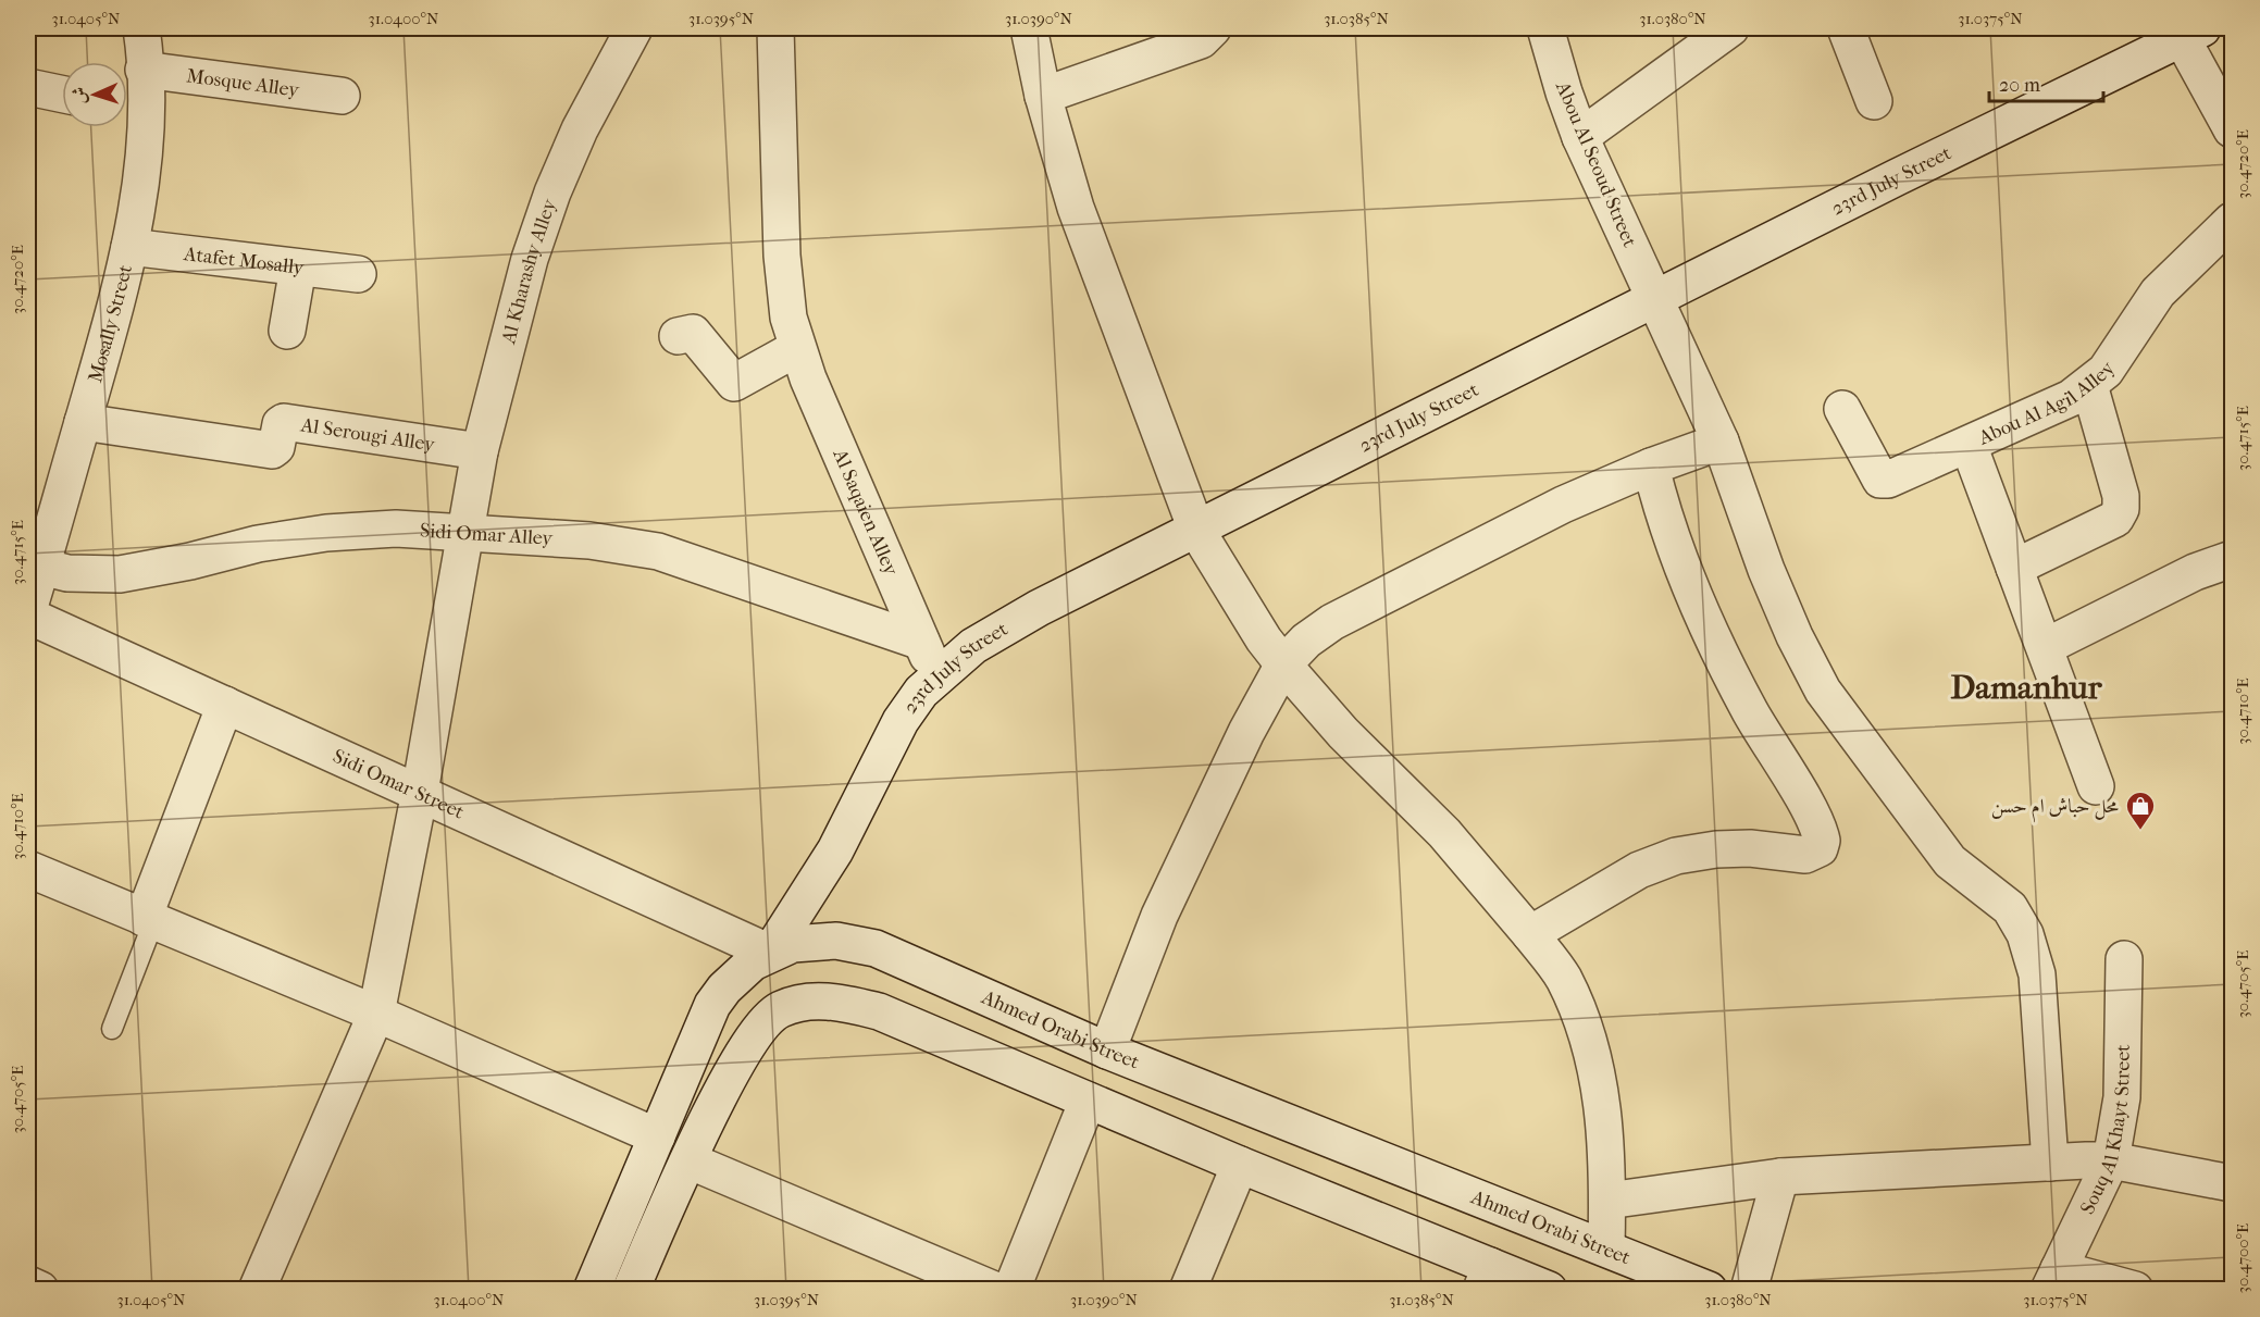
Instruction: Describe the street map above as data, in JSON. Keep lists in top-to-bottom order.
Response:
{
  "streets": {
    "street": [
      "Mosque Alley",
      "Abou Al Seoud Street",
      "23rd July Street",
      "Atafet Mosally",
      "Al Kharashy Alley",
      "Mosally Street",
      "Abou Al Agil Alley",
      "Al Serougi Alley",
      "Al Saqaien Alley",
      "Sidi Omar Alley",
      "Sidi Omar Street",
      "Ahmed Orabi Street",
      "Souq Al Khayt Street"
    ]
  },
  "crossings": [
    ["Mosque Alley", "Mosally Street"],
    ["Abou Al Seoud Street", "23rd July Street"],
    ["23rd July Street", "Al Saqaien Alley"],
    ["23rd July Street", "Sidi Omar Street"],
    ["23rd July Street", "Ahmed Orabi Street"],
    ["Atafet Mosally", "Mosally Street"],
    ["Al Kharashy Alley", "Al Serougi Alley"],
    ["Al Kharashy Alley", "Sidi Omar Alley"],
    ["Al Kharashy Alley", "Sidi Omar Street"],
    ["Mosally Street", "Al Serougi Alley"],
    ["Mosally Street", "Sidi Omar Alley"],
    ["Al Saqaien Alley", "Sidi Omar Alley"],
    ["Sidi Omar Street", "Ahmed Orabi Street"]
  ],
  "districts": ["Damanhur"],
  "places": {
    "shop": ["محل حباش ام حسن"]
  },
  "scale_bar": "20 m",
  "north": "left",
  "coordinates": [
    "31.0405°N",
    "31.0400°N",
    "31.0395°N",
    "31.0390°N",
    "31.0385°N",
    "31.0380°N",
    "31.0375°N",
    "30.4720°E",
    "30.4715°E",
    "30.4710°E",
    "30.4705°E",
    "30.4700°E"
  ]
}
